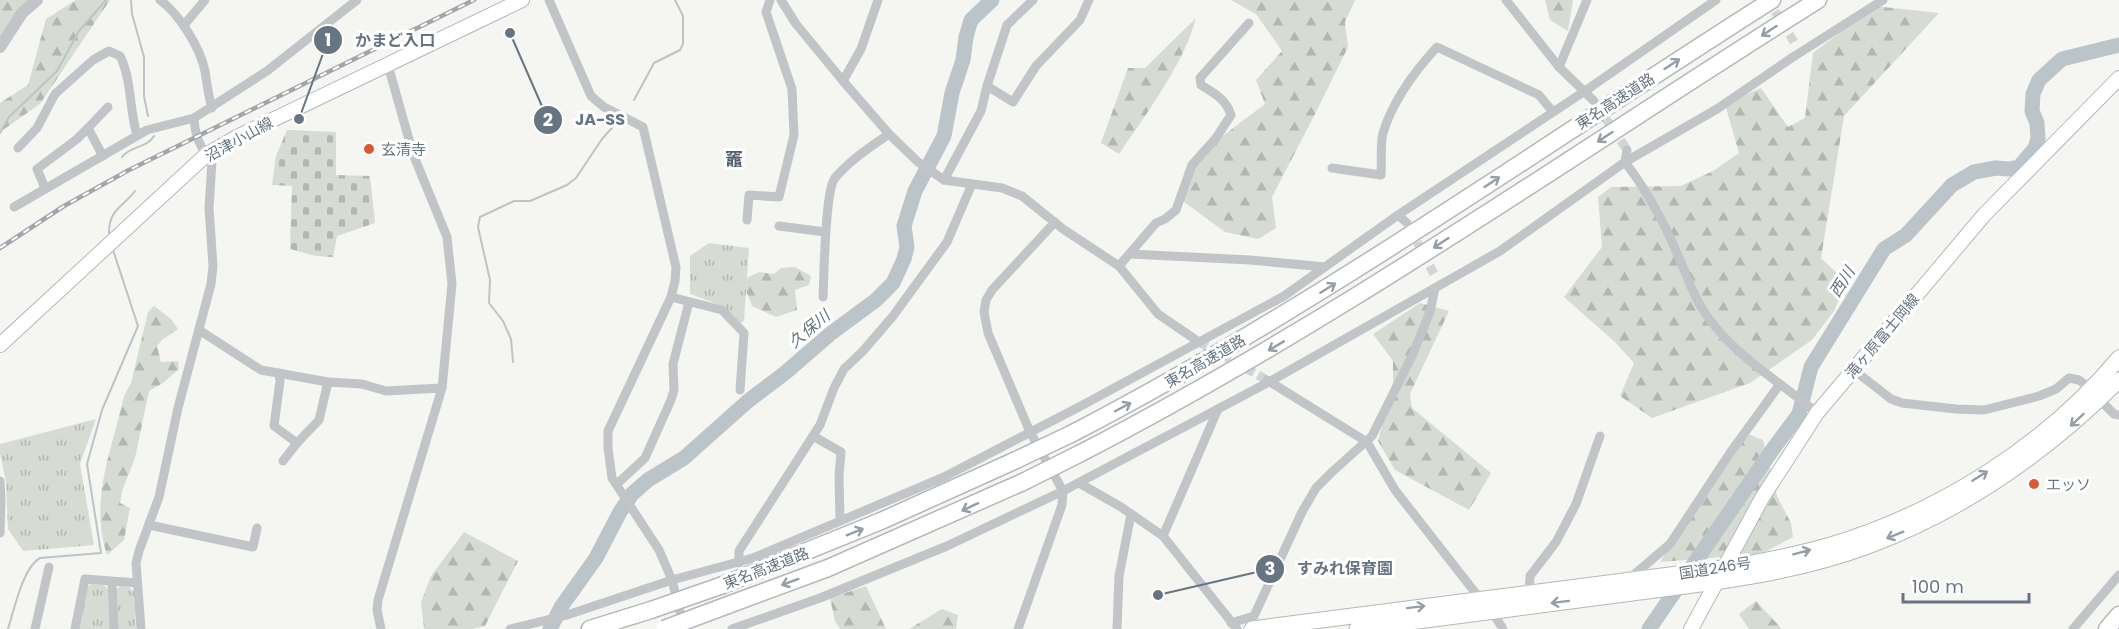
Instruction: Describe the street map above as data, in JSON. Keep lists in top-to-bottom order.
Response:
{
  "streets": {
    "highway": ["東名高速道路", "国道246号"],
    "main road": ["沼津小山線", "滝ヶ原富士岡線"]
  },
  "crossings": [
    ["滝ヶ原富士岡線", "国道246号"]
  ],
  "districts": ["竈"],
  "water": ["西川", "久保川"],
  "places": [
    "JA-SS",
    "かまど入口",
    "玄清寺",
    "エッソ",
    "すみれ保育園"
  ],
  "scale_bar": "100 m"
}
